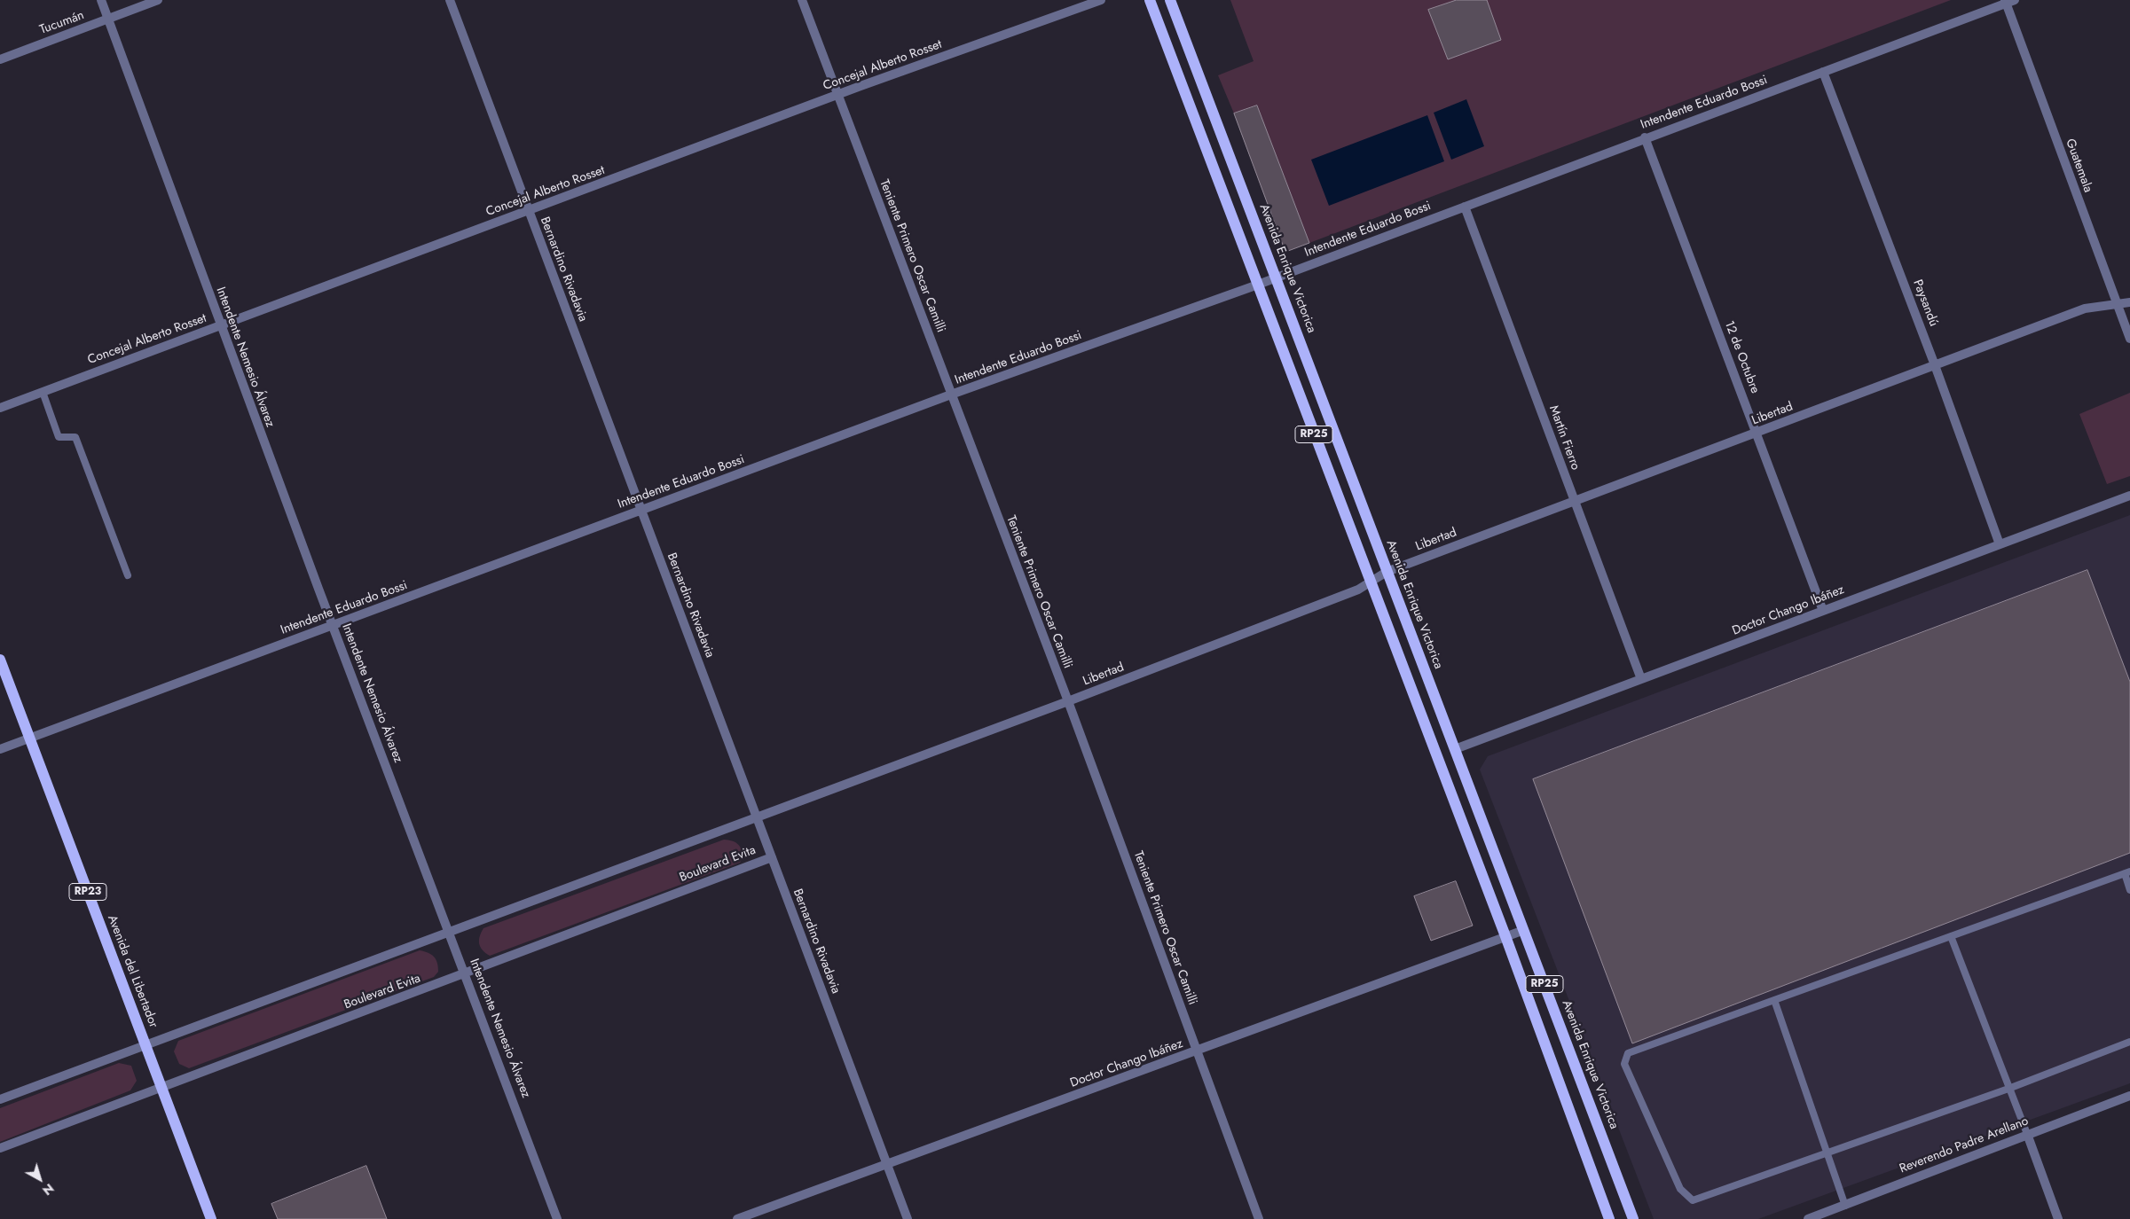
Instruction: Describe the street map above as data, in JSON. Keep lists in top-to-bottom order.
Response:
{
  "streets": {
    "main road": [
      "Avenida Enrique Victorica",
      "RP25",
      "RP23",
      "Avenida del Libertador"
    ],
    "street": [
      "Tucumán",
      "Concejal Alberto Rosset",
      "Intendente Eduardo Bossi",
      "Guatemala",
      "Teniente Primero Oscar Camilli",
      "Bernardino Rivadavia",
      "Paysandú",
      "Intendente Nemesio Álvarez",
      "12 de Octubre",
      "Libertad",
      "Martín Fierro",
      "Doctor Chango Ibáñez",
      "Boulevard Evita",
      "Reverendo Padre Arellano"
    ]
  },
  "crossings": [
    ["Tucumán", "Intendente Nemesio Álvarez"],
    ["Concejal Alberto Rosset", "Teniente Primero Oscar Camilli"],
    ["Concejal Alberto Rosset", "Bernardino Rivadavia"],
    ["Concejal Alberto Rosset", "Intendente Nemesio Álvarez"],
    ["Intendente Eduardo Bossi", "Guatemala"],
    ["Intendente Eduardo Bossi", "Teniente Primero Oscar Camilli"],
    ["Intendente Eduardo Bossi", "Avenida Enrique Victorica"],
    ["Intendente Eduardo Bossi", "Bernardino Rivadavia"],
    ["Intendente Eduardo Bossi", "Paysandú"],
    ["Intendente Eduardo Bossi", "Intendente Nemesio Álvarez"],
    ["Intendente Eduardo Bossi", "12 de Octubre"],
    ["Intendente Eduardo Bossi", "RP25"],
    ["Intendente Eduardo Bossi", "Martín Fierro"],
    ["Intendente Eduardo Bossi", "Avenida del Libertador"],
    ["Guatemala", "Libertad"],
    ["Teniente Primero Oscar Camilli", "Libertad"],
    ["Teniente Primero Oscar Camilli", "Doctor Chango Ibáñez"],
    ["Avenida Enrique Victorica", "Libertad"],
    ["Avenida Enrique Victorica", "Doctor Chango Ibáñez"],
    ["Bernardino Rivadavia", "Libertad"],
    ["Bernardino Rivadavia", "Doctor Chango Ibáñez"],
    ["Bernardino Rivadavia", "Boulevard Evita"],
    ["Paysandú", "Libertad"],
    ["Paysandú", "Doctor Chango Ibáñez"],
    ["Intendente Nemesio Álvarez", "Boulevard Evita"],
    ["12 de Octubre", "Libertad"],
    ["12 de Octubre", "Doctor Chango Ibáñez"],
    ["Libertad", "RP25"],
    ["Libertad", "Martín Fierro"],
    ["RP25", "Doctor Chango Ibáñez"],
    ["Martín Fierro", "Doctor Chango Ibáñez"],
    ["Boulevard Evita", "Avenida del Libertador"]
  ],
  "north": "bottom right"
}
